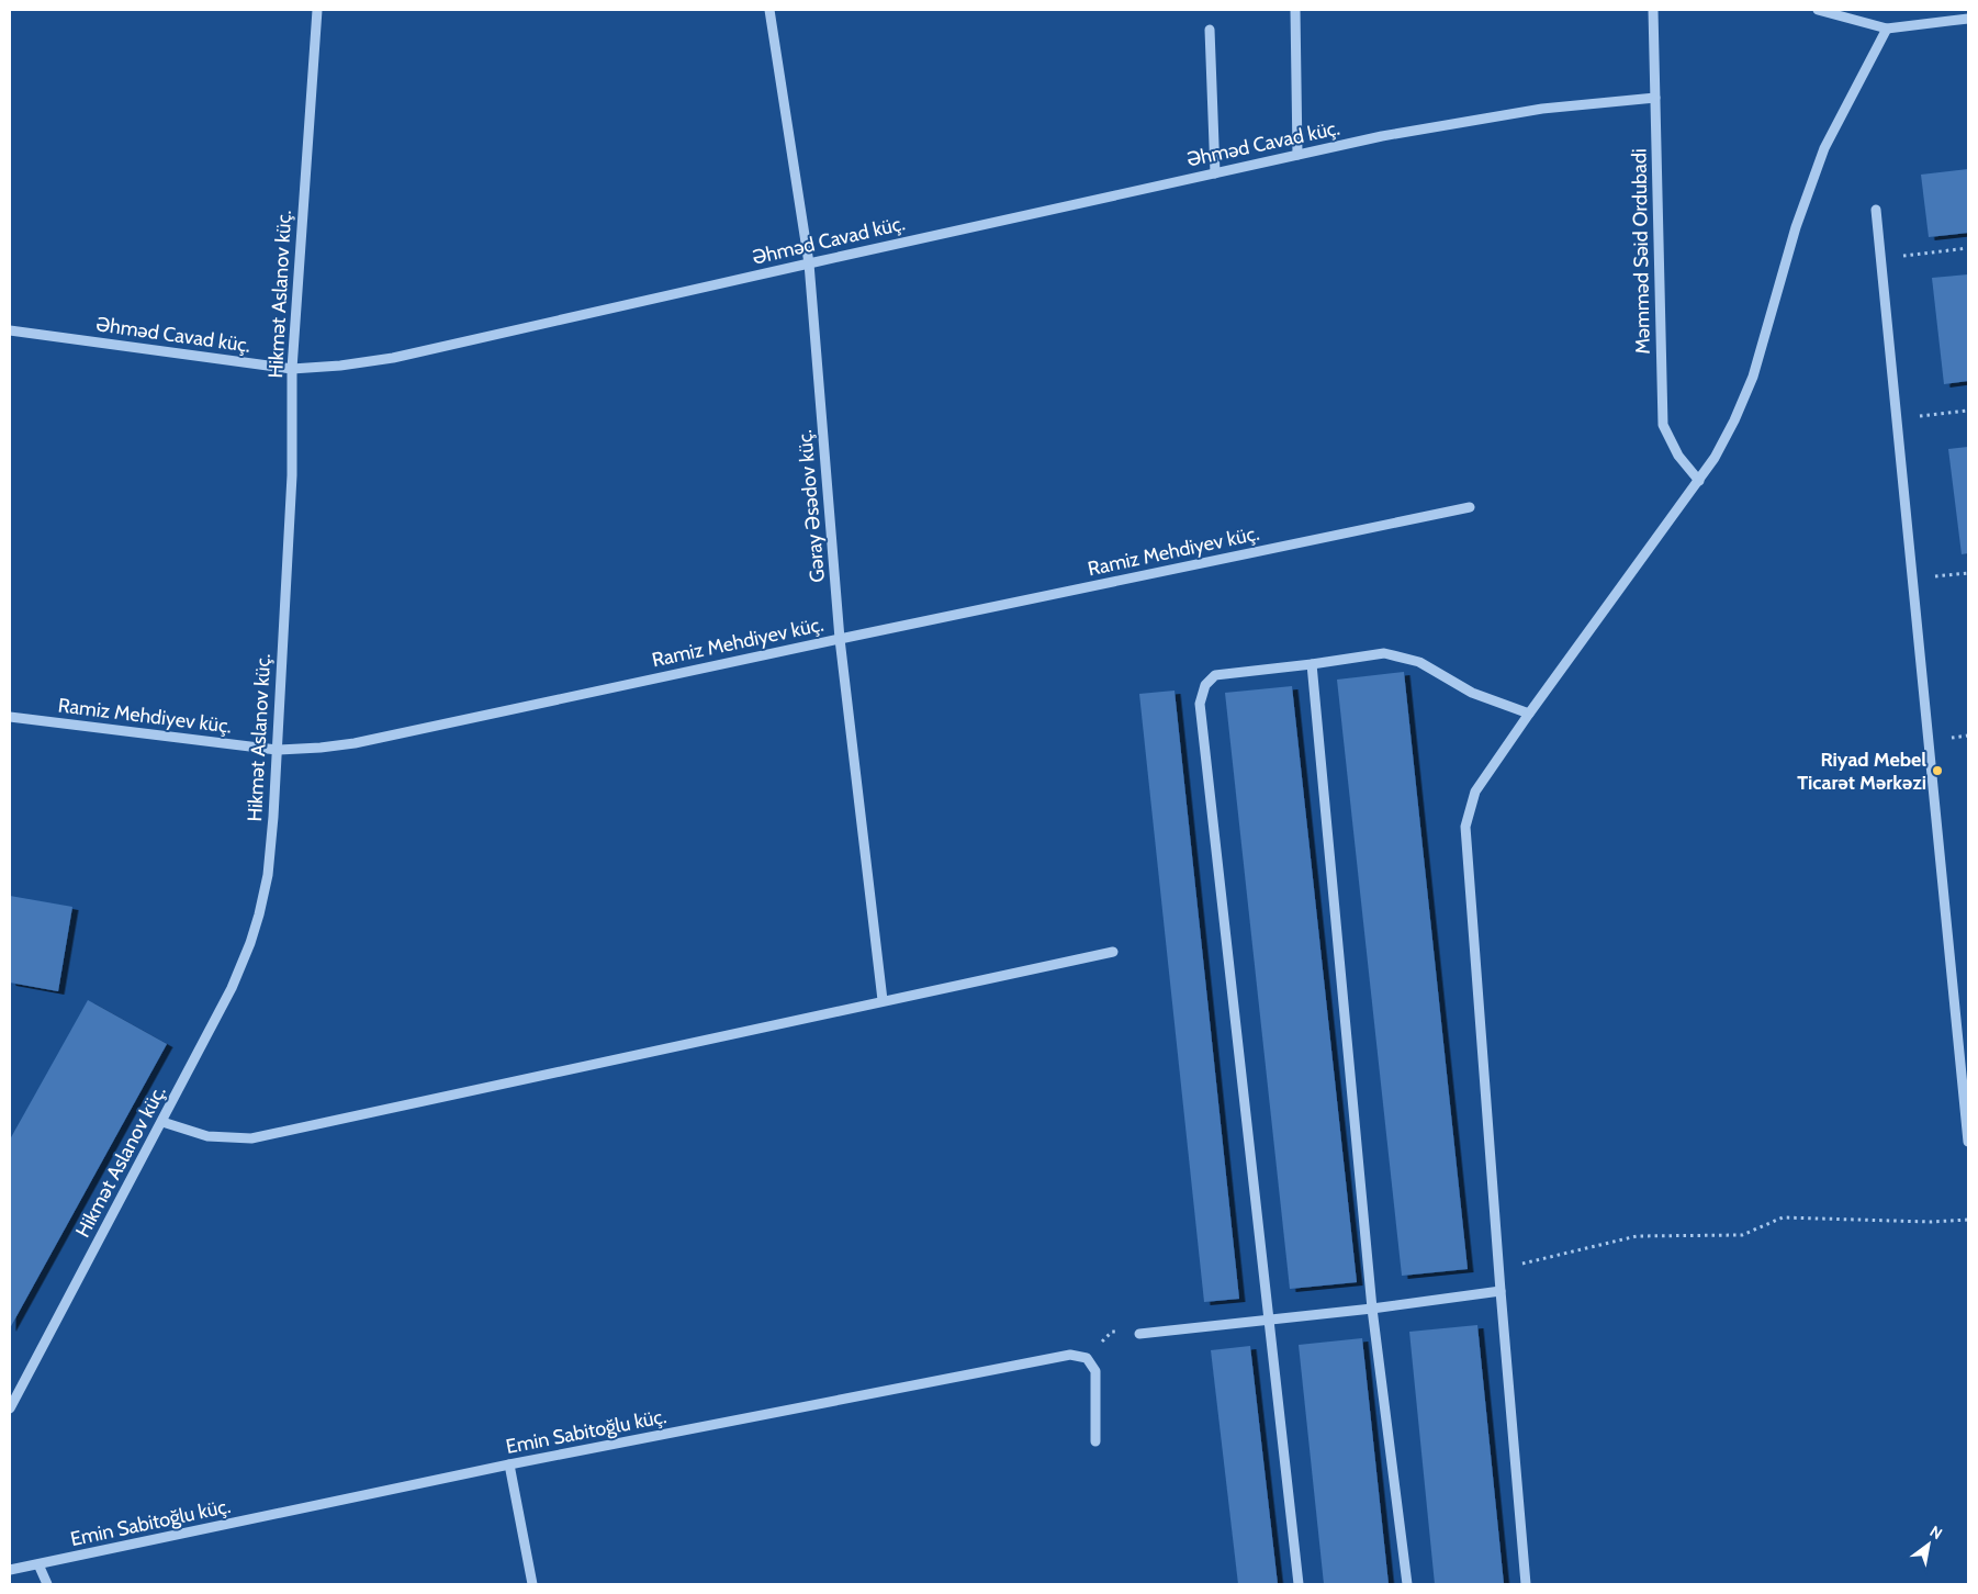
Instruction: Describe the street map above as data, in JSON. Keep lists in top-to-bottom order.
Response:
{
  "streets": {
    "street": [
      "Əhməd Cavad küç.",
      "Məmməd Səid Ordubadi",
      "Hikmət Aslanov küç.",
      "Gəray Əsədov küç.",
      "Ramiz Mehdiyev küç.",
      "Emin Sabitoğlu küç."
    ]
  },
  "crossings": [
    ["Əhməd Cavad küç.", "Məmməd Səid Ordubadi"],
    ["Əhməd Cavad küç.", "Hikmət Aslanov küç."],
    ["Əhməd Cavad küç.", "Gəray Əsədov küç."],
    ["Hikmət Aslanov küç.", "Ramiz Mehdiyev küç."],
    ["Gəray Əsədov küç.", "Ramiz Mehdiyev küç."]
  ],
  "places": ["Riyad Mebel Ticarət Mərkəzi"],
  "north": "top right"
}
